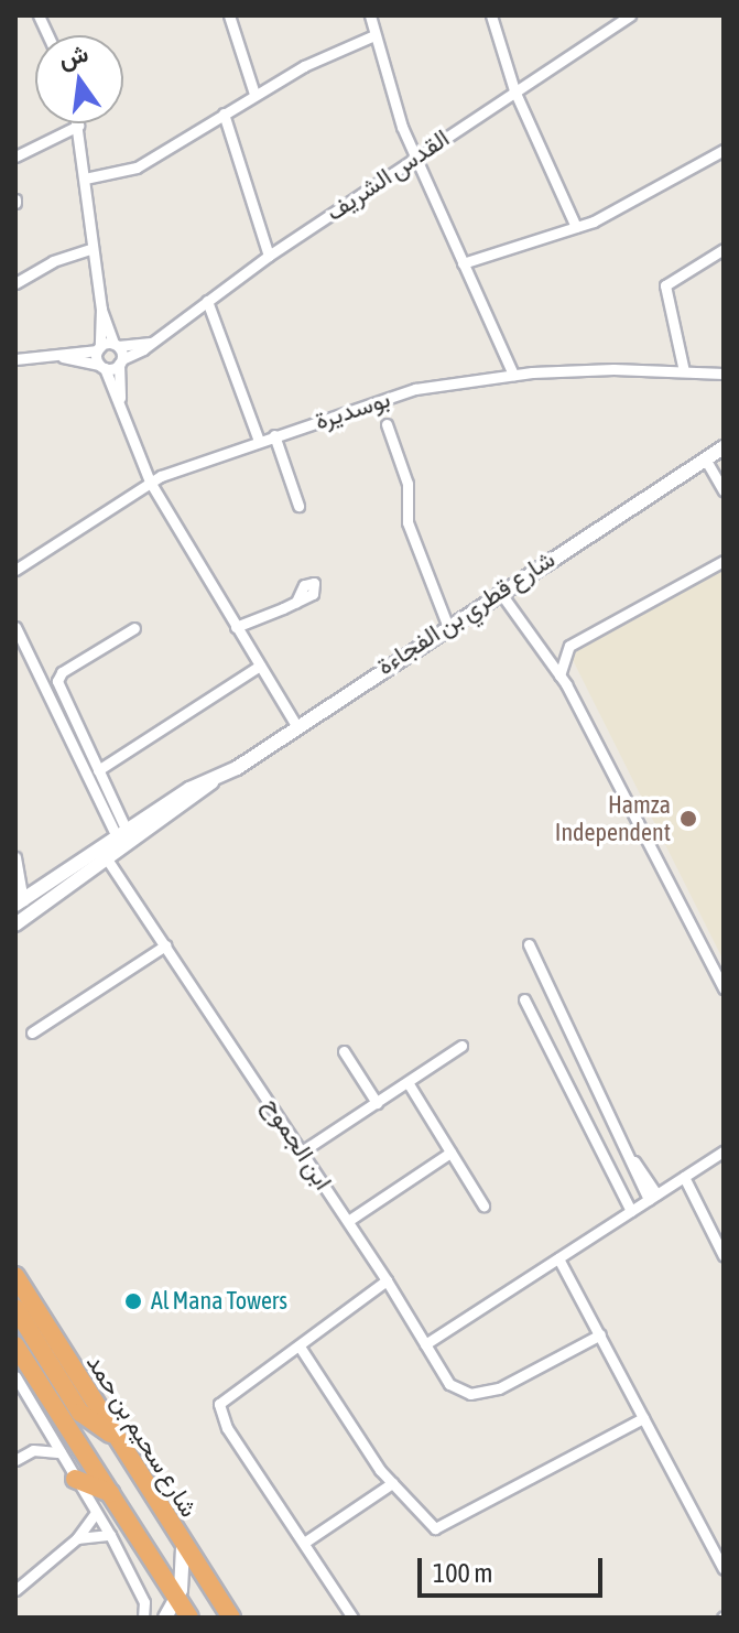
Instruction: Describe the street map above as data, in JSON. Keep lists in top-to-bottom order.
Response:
{
  "streets": {
    "highway": ["شارع سحيم بن حمد"],
    "street": [
      "القدس الشريف",
      "بوسديرة",
      "شارع قطري بن الفجاءة",
      "ابن الجموح"
    ]
  },
  "crossings": [
    ["شارع قطري بن الفجاءة", "ابن الجموح"]
  ],
  "places": ["Hamza Independent", "Al Mana Towers"],
  "scale_bar": "100 m",
  "north": "top"
}
